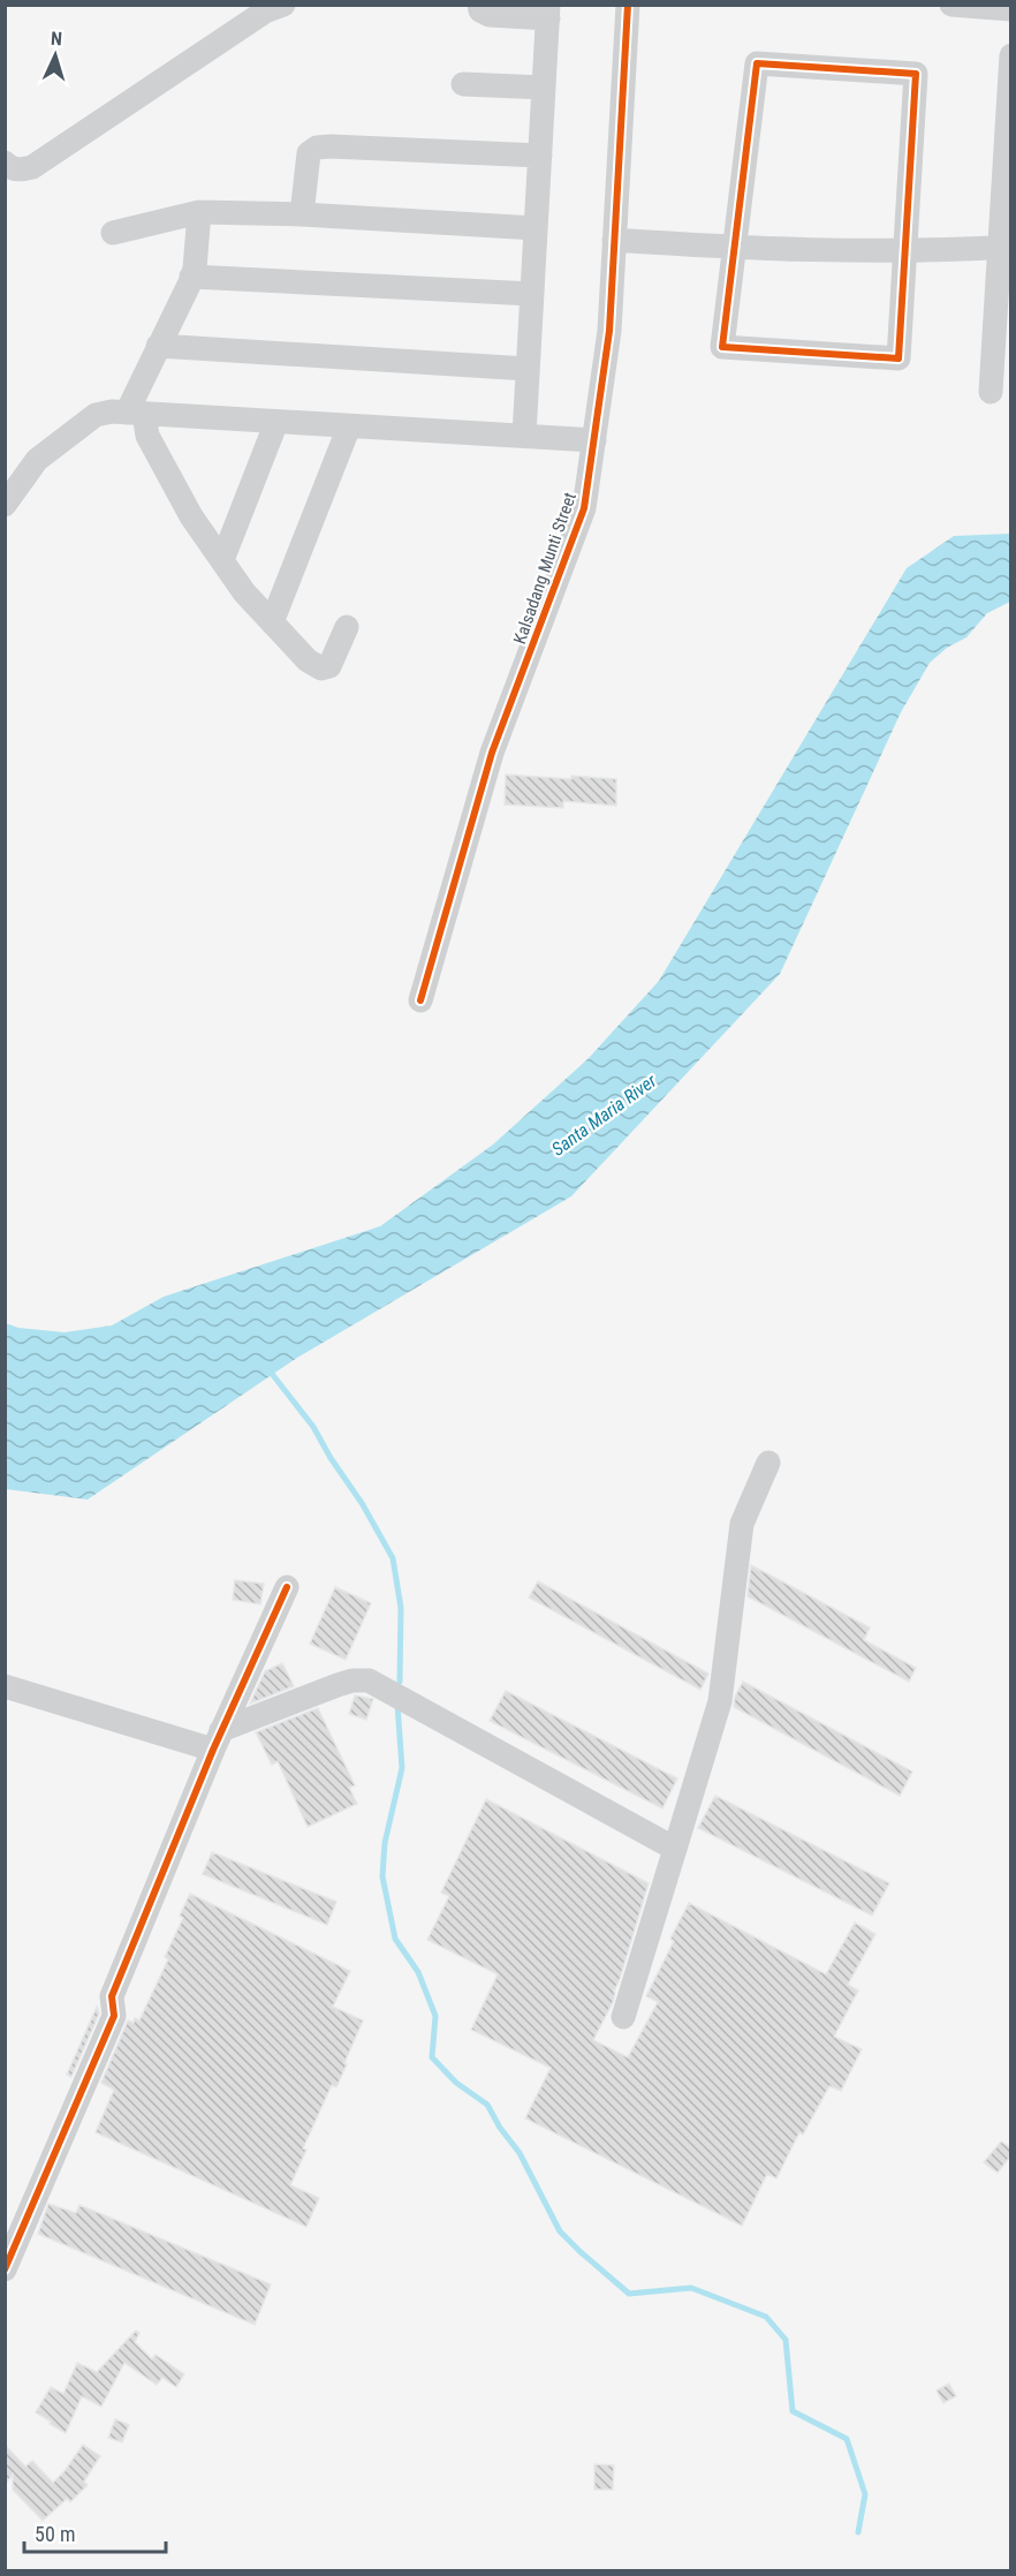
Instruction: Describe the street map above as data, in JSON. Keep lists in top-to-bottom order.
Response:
{
  "streets": {
    "street": ["Kalsadang Munti Street"]
  },
  "water": ["Santa Maria River"],
  "scale_bar": "50 m",
  "north": "top"
}
